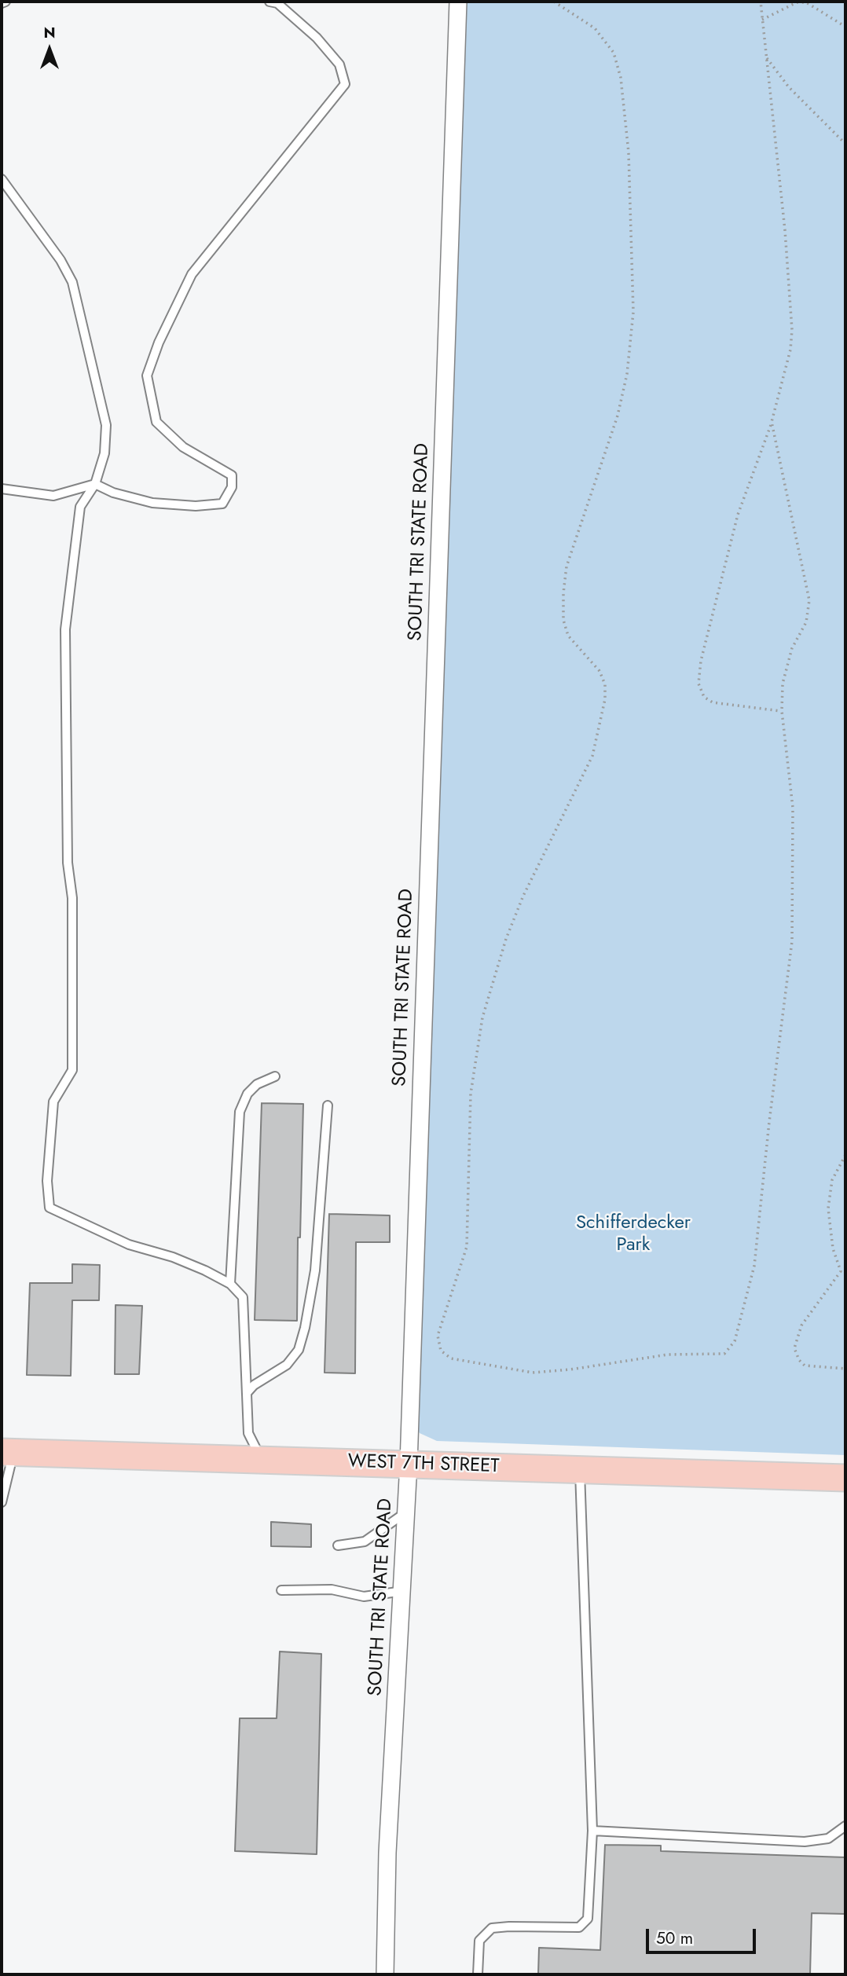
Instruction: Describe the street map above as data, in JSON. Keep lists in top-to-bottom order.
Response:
{
  "streets": {
    "main road": ["WEST 7TH STREET"],
    "street": ["SOUTH TRI STATE ROAD"]
  },
  "crossings": [
    ["SOUTH TRI STATE ROAD", "WEST 7TH STREET"]
  ],
  "parks": ["Schifferdecker Park"],
  "scale_bar": "50 m",
  "north": "top"
}
